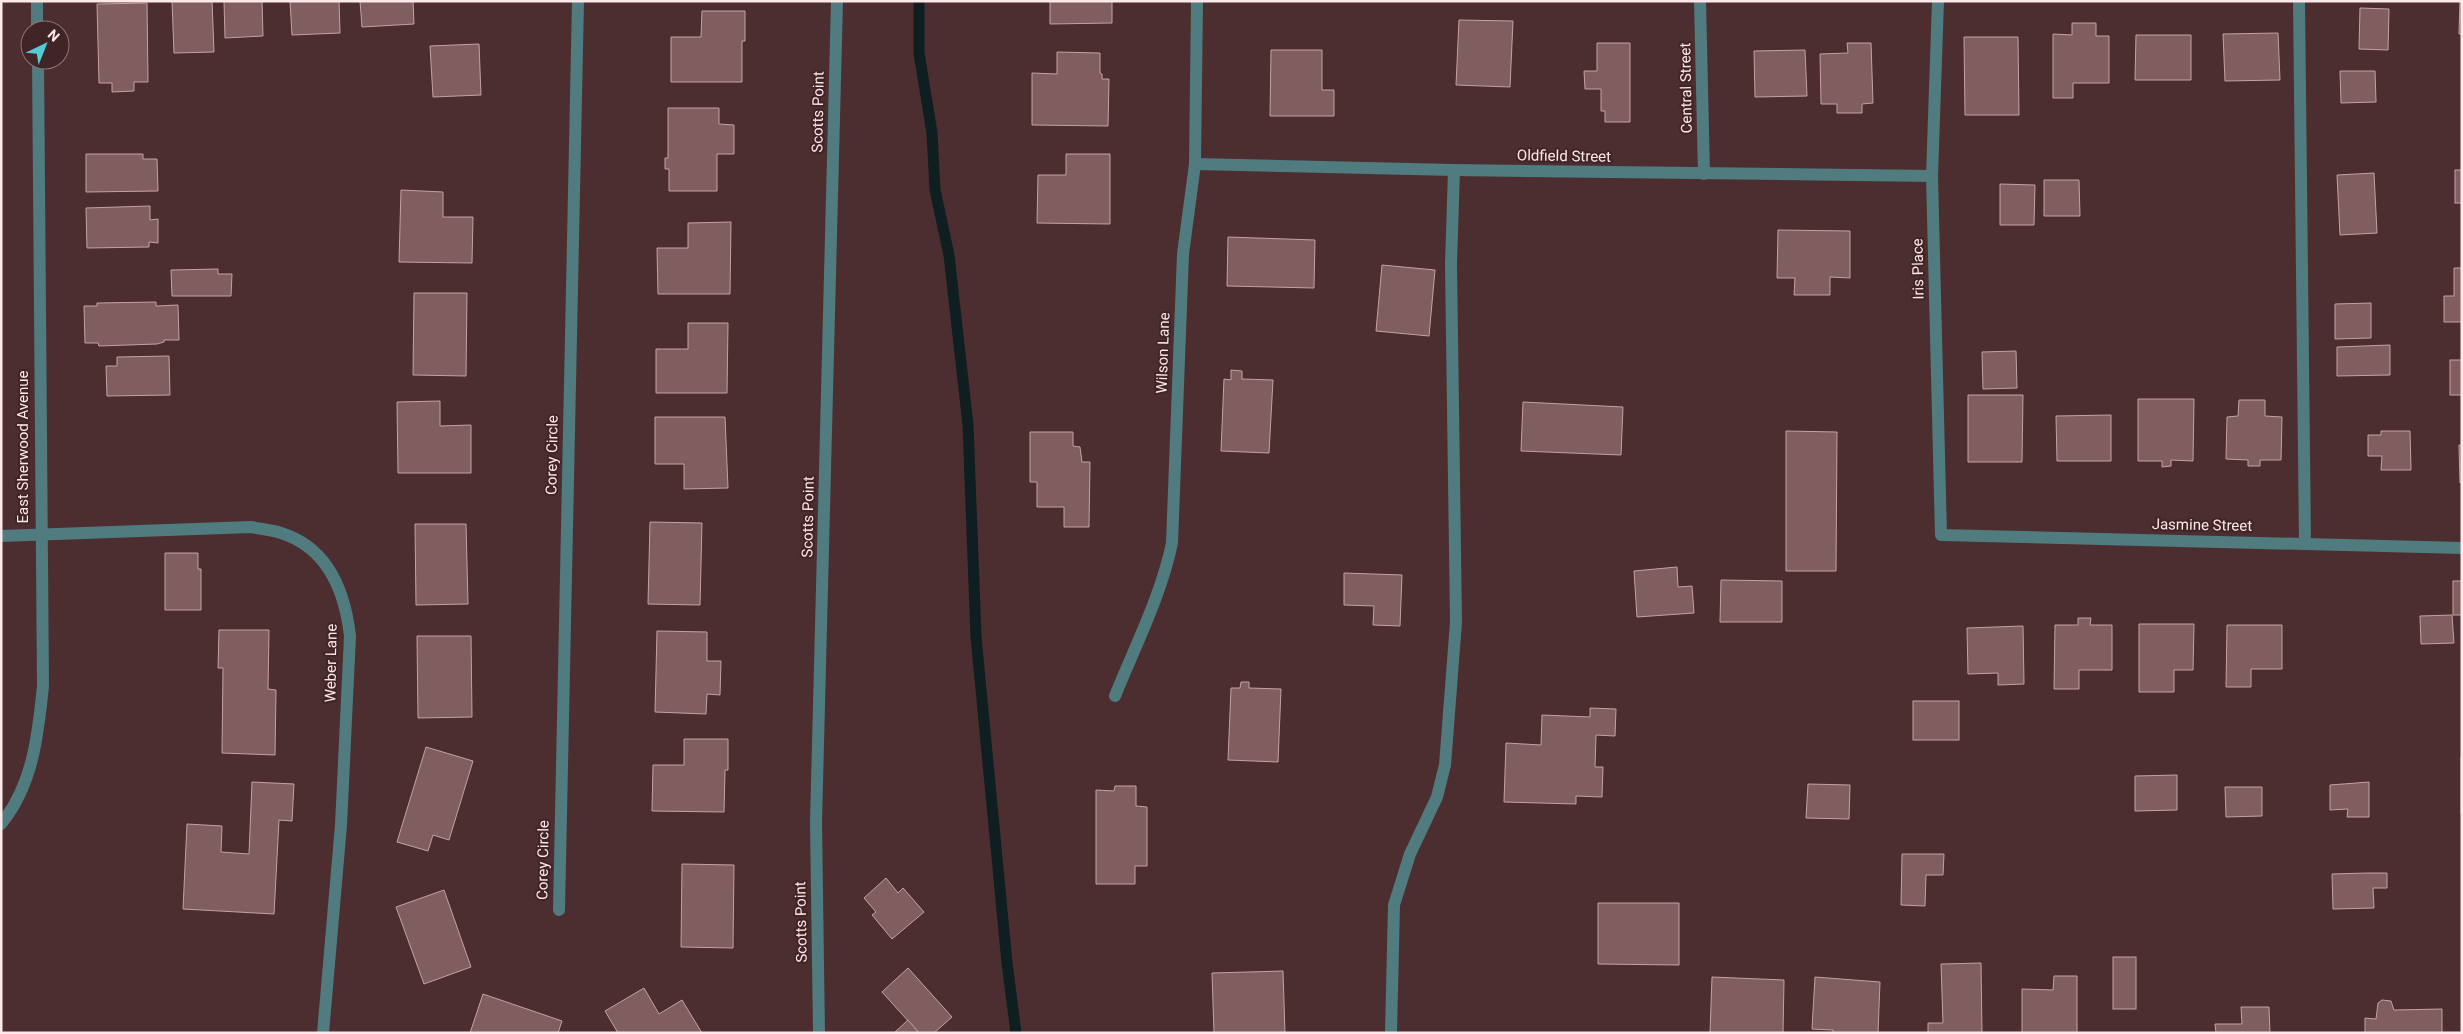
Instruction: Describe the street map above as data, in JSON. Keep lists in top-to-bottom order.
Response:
{
  "streets": {
    "street": [
      "Central Street",
      "Scotts Point",
      "Oldfield Street",
      "Iris Place",
      "Wilson Lane",
      "East Sherwood Avenue",
      "Corey Circle",
      "Jasmine Street",
      "Weber Lane"
    ]
  },
  "crossings": [
    ["Central Street", "Oldfield Street"],
    ["Oldfield Street", "Iris Place"],
    ["Oldfield Street", "Wilson Lane"],
    ["Iris Place", "Jasmine Street"],
    ["East Sherwood Avenue", "Weber Lane"]
  ],
  "north": "top right"
}
